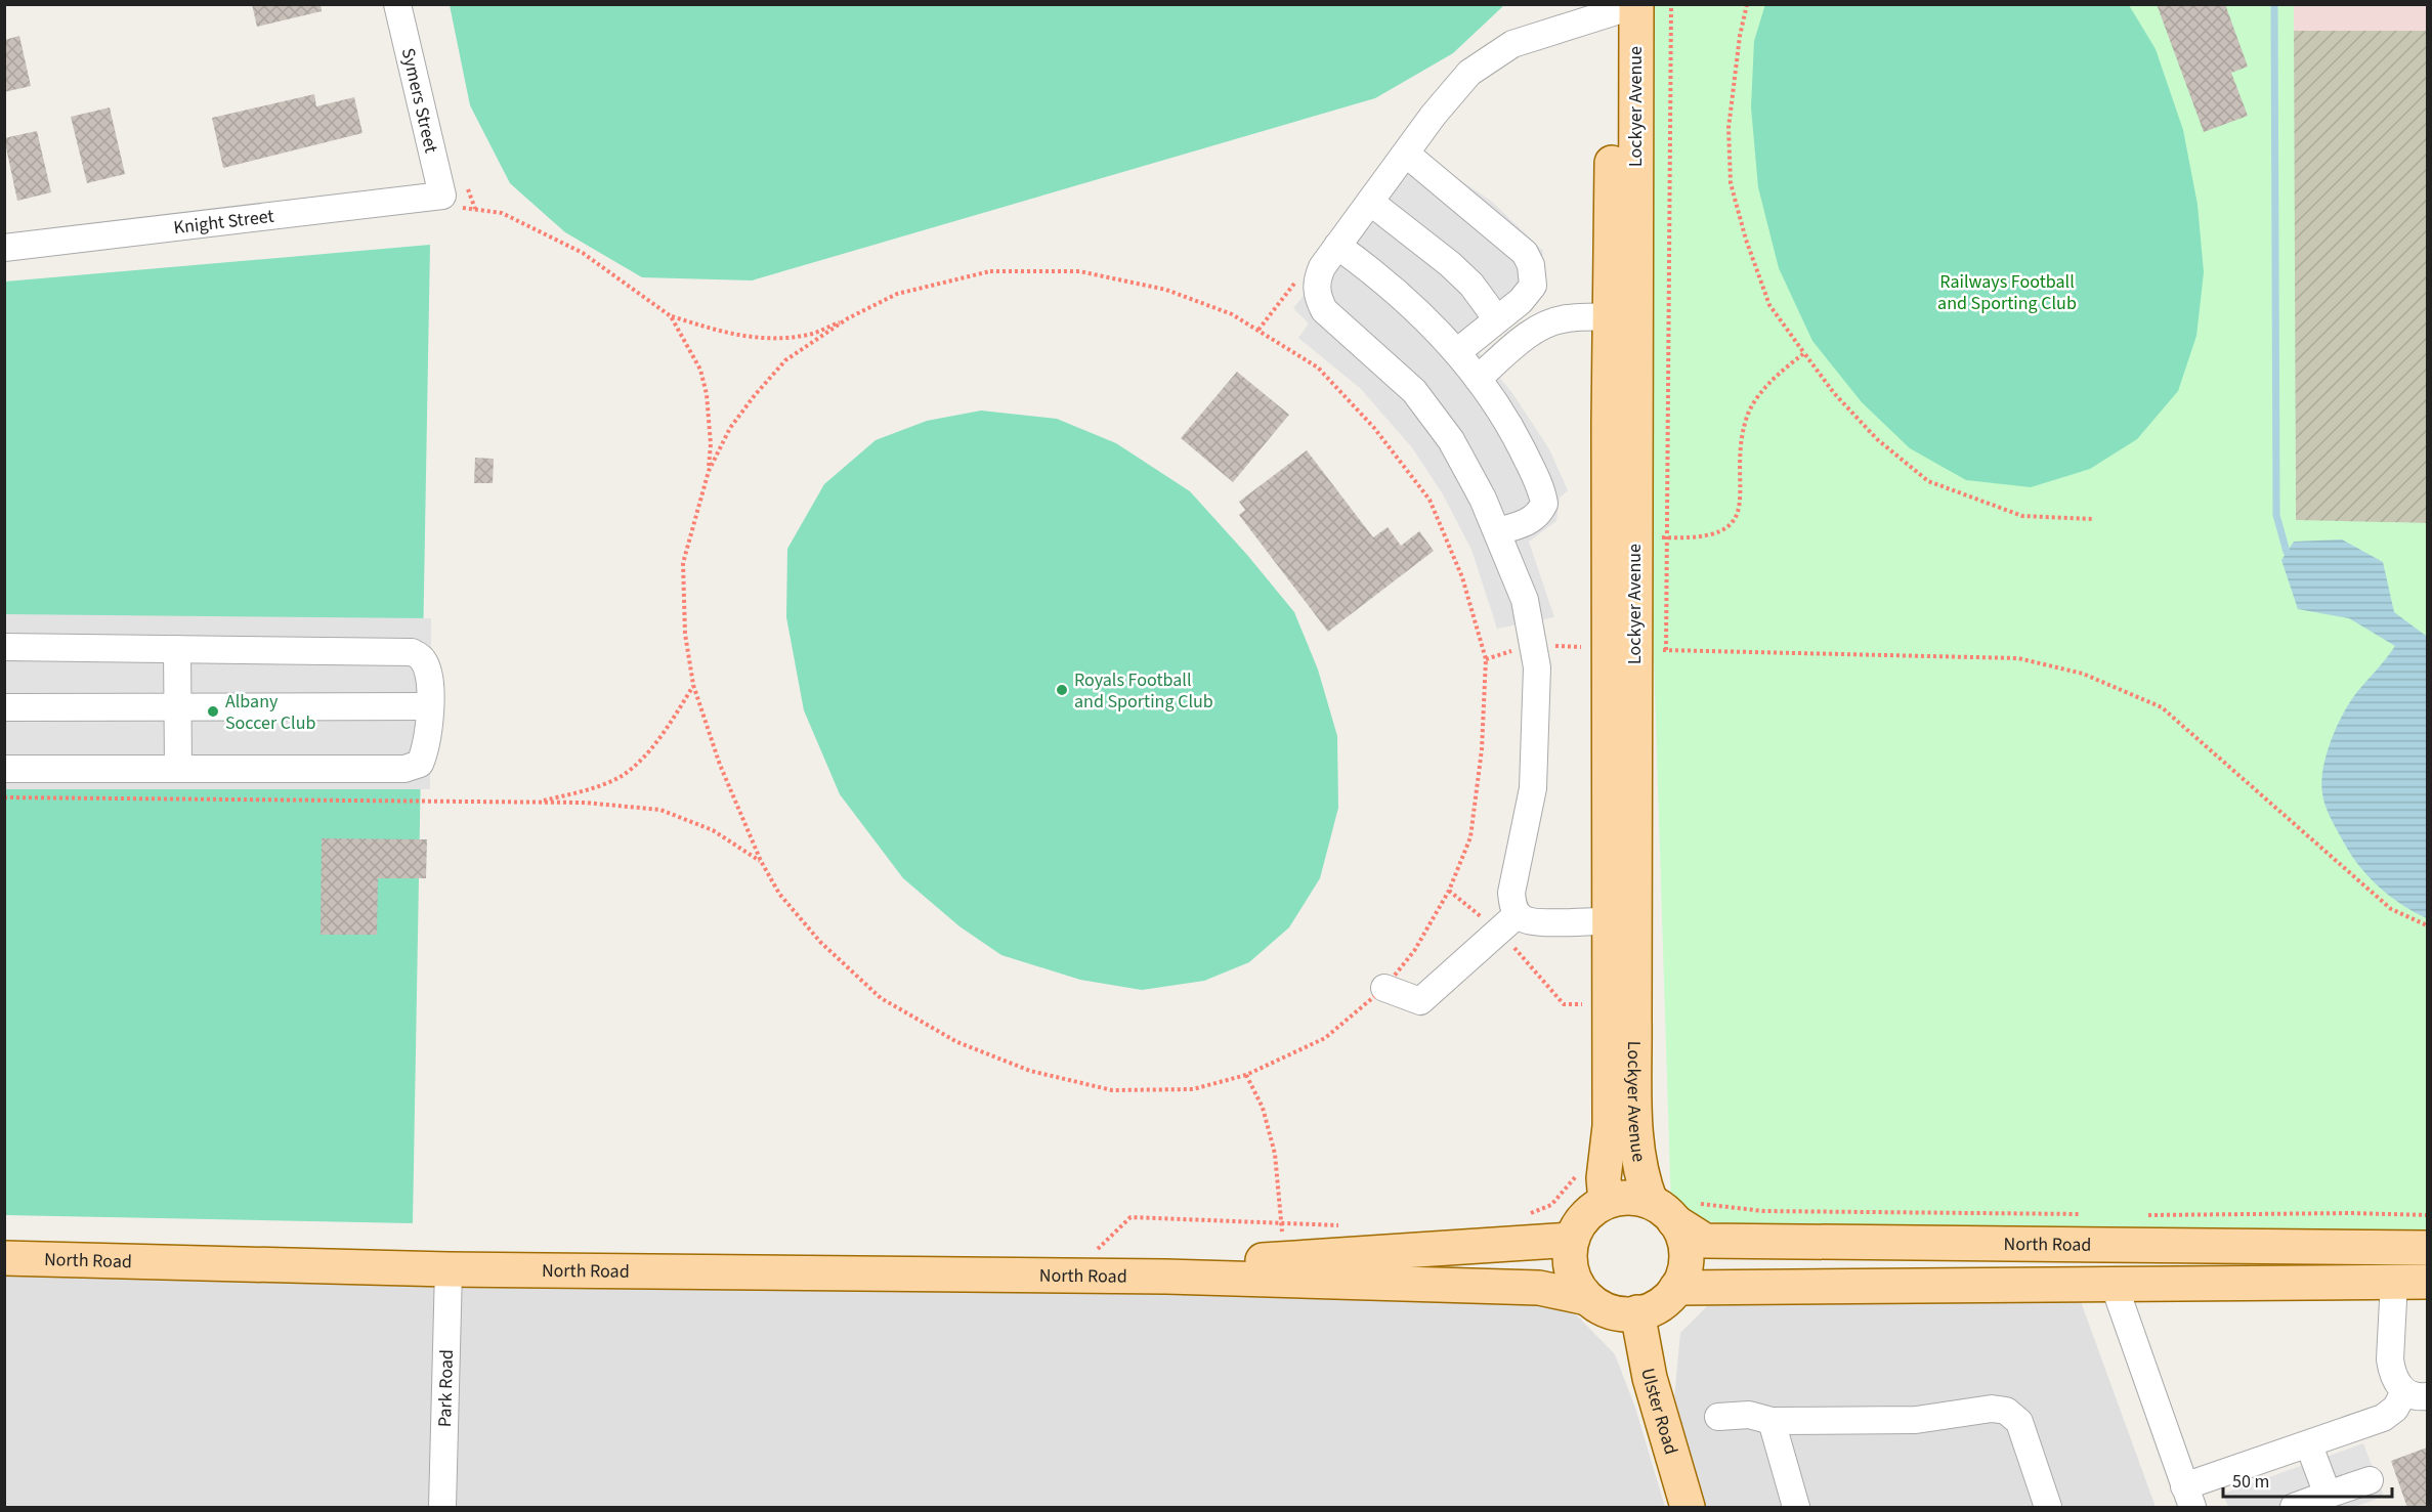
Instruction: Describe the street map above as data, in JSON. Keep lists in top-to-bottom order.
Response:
{
  "streets": {
    "main road": ["Lockyer Avenue", "North Road", "Ulster Road"],
    "street": ["Symers Street", "Knight Street", "Park Road"]
  },
  "crossings": [
    ["Symers Street", "Knight Street"],
    ["Lockyer Avenue", "North Road"],
    ["Lockyer Avenue", "Ulster Road"],
    ["North Road", "Park Road"],
    ["North Road", "Ulster Road"]
  ],
  "parks": ["Railways Football and Sporting Club"],
  "places": ["Royals Football and Sporting Club", "Albany Soccer Club"],
  "scale_bar": "50 m"
}
